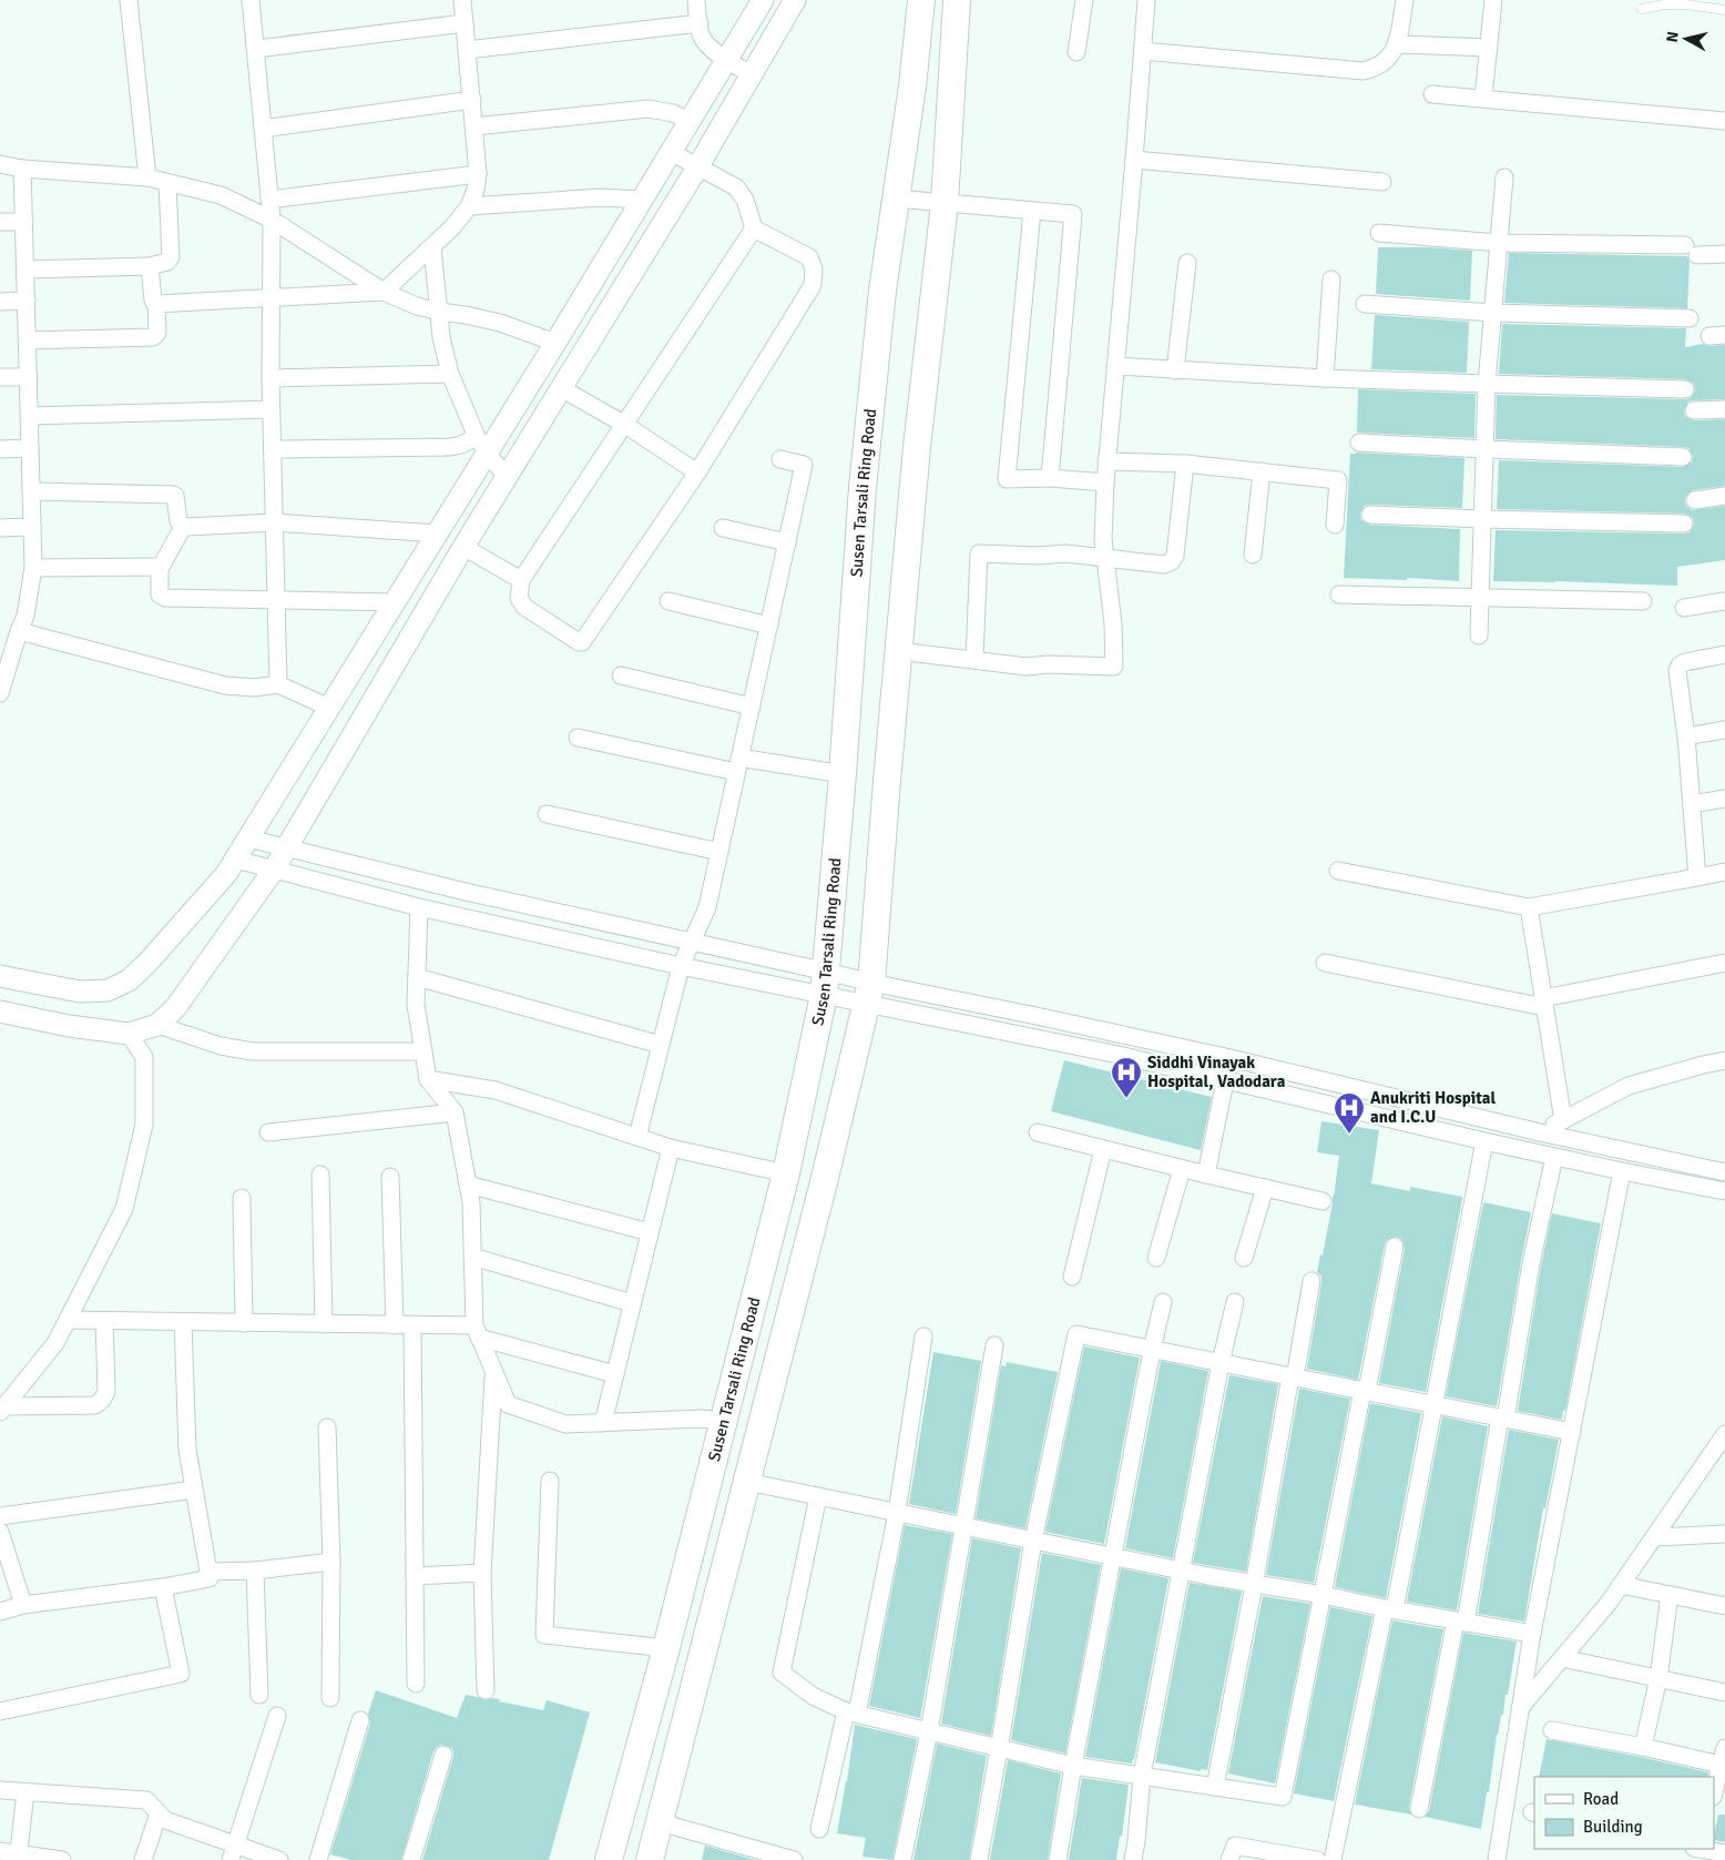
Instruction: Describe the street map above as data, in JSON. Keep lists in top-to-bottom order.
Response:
{
  "streets": {
    "main road": ["Susen Tarsali Ring Road"]
  },
  "places": {
    "hospital": ["Siddhi Vinayak Hospital, Vadodara", "Anukriti Hospital and I.C.U"]
  },
  "legend": ["Road", "Building"],
  "north": "left"
}
